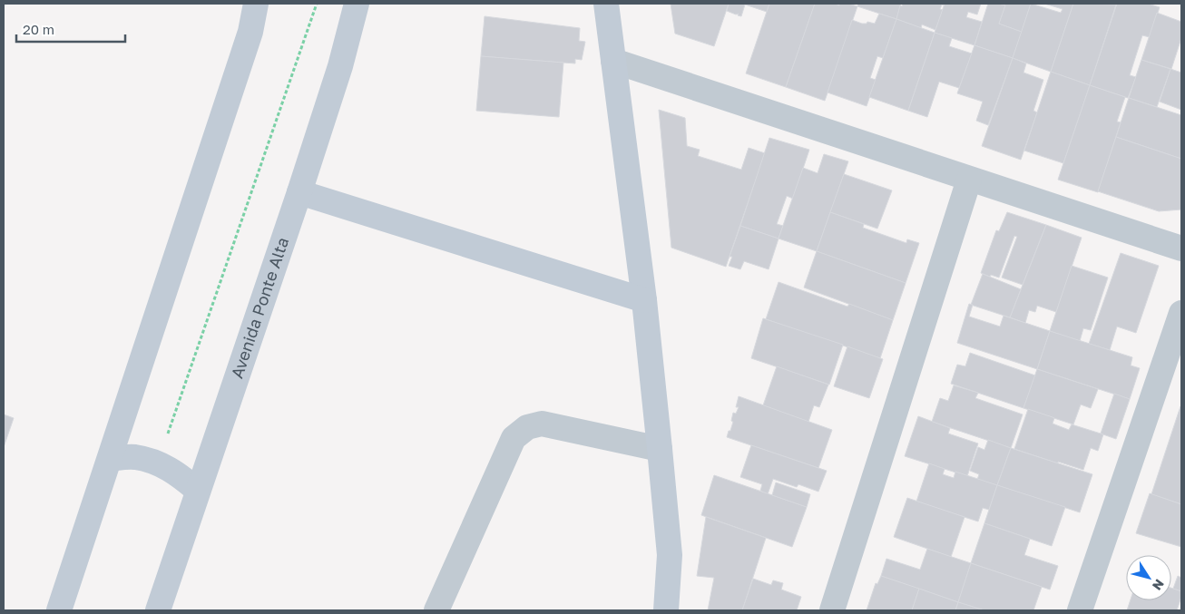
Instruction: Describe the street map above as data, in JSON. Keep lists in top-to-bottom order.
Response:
{
  "streets": {
    "main road": ["Avenida Ponte Alta"]
  },
  "scale_bar": "20 m",
  "north": "bottom right"
}
